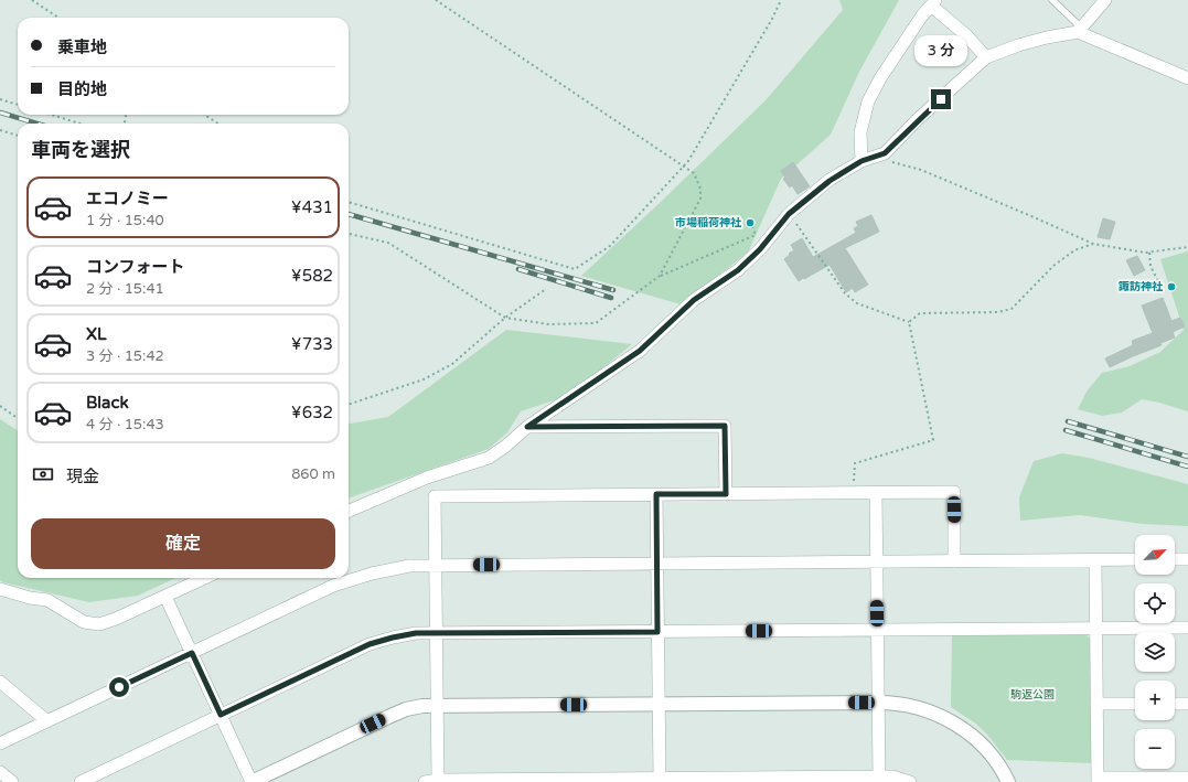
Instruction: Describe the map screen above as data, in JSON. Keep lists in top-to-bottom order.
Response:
{
  "parks": ["駒返公園"],
  "places": ["市場稲荷神社", "諏訪神社"],
  "north": "top right",
  "page": {
    "banner": ["乗車地", "目的地"],
    "bubble": "3 分",
    "heading": "車両を選択",
    "list": [
      {
        "name": "エコノミー",
        "note": "1 分 · 15:40",
        "value": "¥431"
      },
      {
        "name": "コンフォート",
        "note": "2 分 · 15:41",
        "value": "¥582"
      },
      {
        "name": "XL",
        "note": "3 分 · 15:42",
        "value": "¥733"
      },
      {
        "name": "Black",
        "note": "4 分 · 15:43",
        "value": "¥632"
      }
    ],
    "pay": ["現金", "860 m"],
    "buttons": "確定",
    "map_buttons": ["+", "−"]
  }
}
